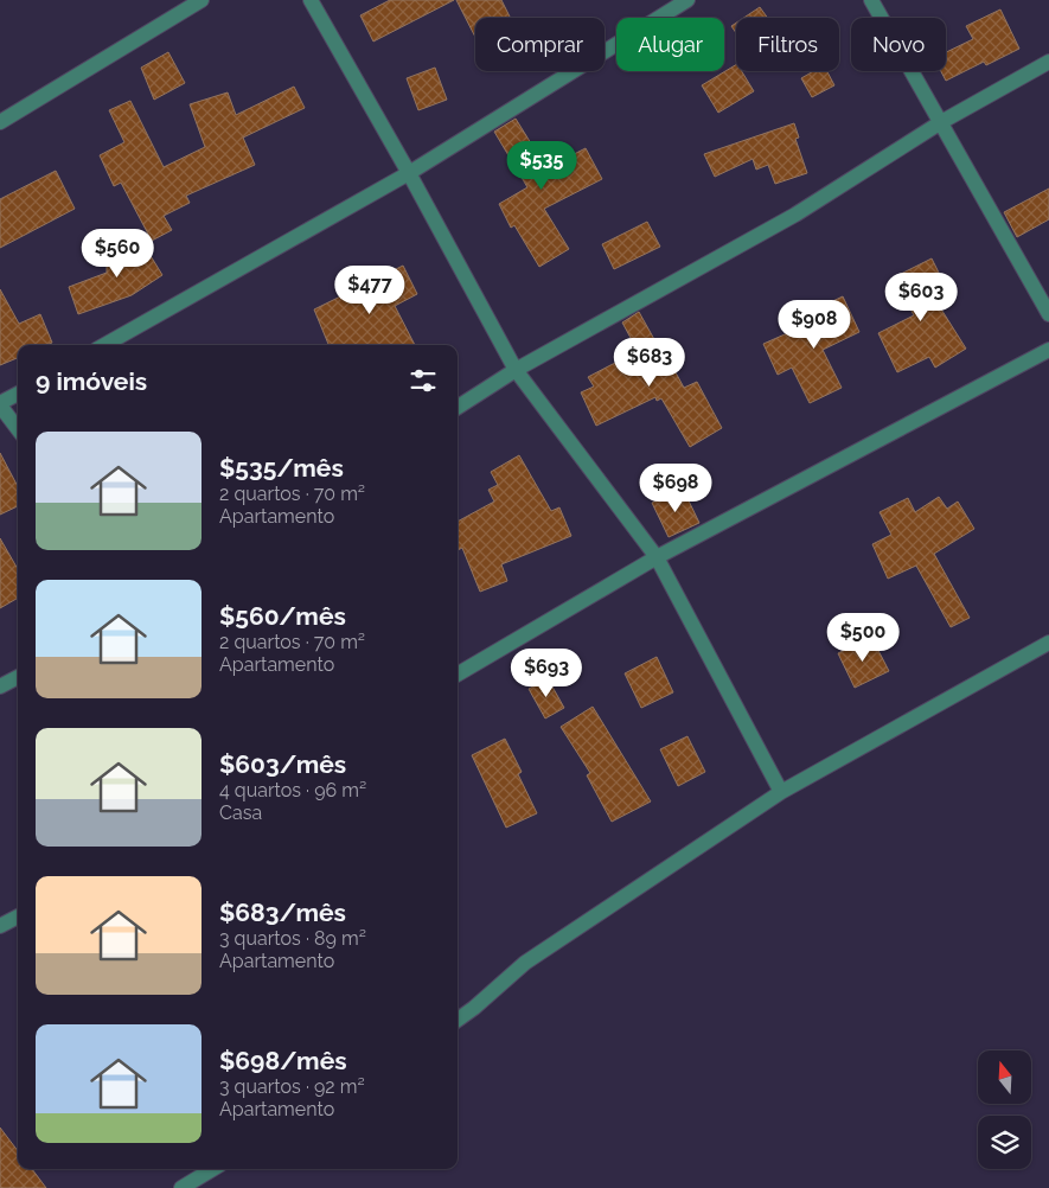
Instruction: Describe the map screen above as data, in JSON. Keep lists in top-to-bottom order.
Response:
{
  "north": "top",
  "page": {
    "chip": [
      "Comprar",
      "Alugar",
      "Filtros",
      "Novo"
    ],
    "price": [
      "$535",
      "$560",
      "$477",
      "$603",
      "$908",
      "$683",
      "$698",
      "$500",
      "$693"
    ],
    "heading": "9 imóveis",
    "list": [
      {
        "name": "$535/mês",
        "note": "2 quartos · 70 m² · Apartamento"
      },
      {
        "name": "$560/mês",
        "note": "2 quartos · 70 m² · Apartamento"
      },
      {
        "name": "$603/mês",
        "note": "4 quartos · 96 m² · Casa"
      },
      {
        "name": "$683/mês",
        "note": "3 quartos · 89 m² · Apartamento"
      },
      {
        "name": "$698/mês",
        "note": "3 quartos · 92 m² · Apartamento"
      }
    ]
  }
}
